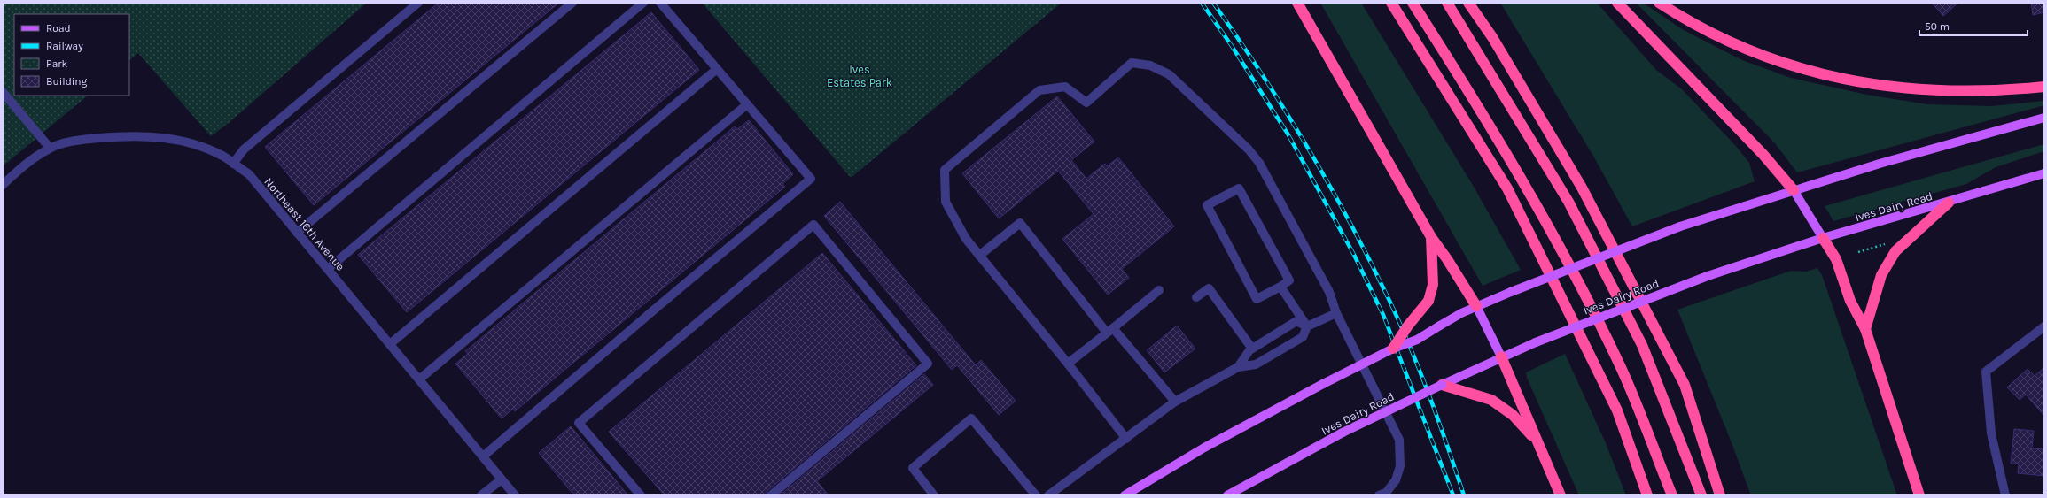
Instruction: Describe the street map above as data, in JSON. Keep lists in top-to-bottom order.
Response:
{
  "streets": {
    "main road": ["Ives Dairy Road"],
    "street": ["Northeast 16th Avenue"]
  },
  "parks": ["Ives Estates Park"],
  "legend": [
    "Road",
    "Railway",
    "Park",
    "Building"
  ],
  "scale_bar": "50 m"
}
